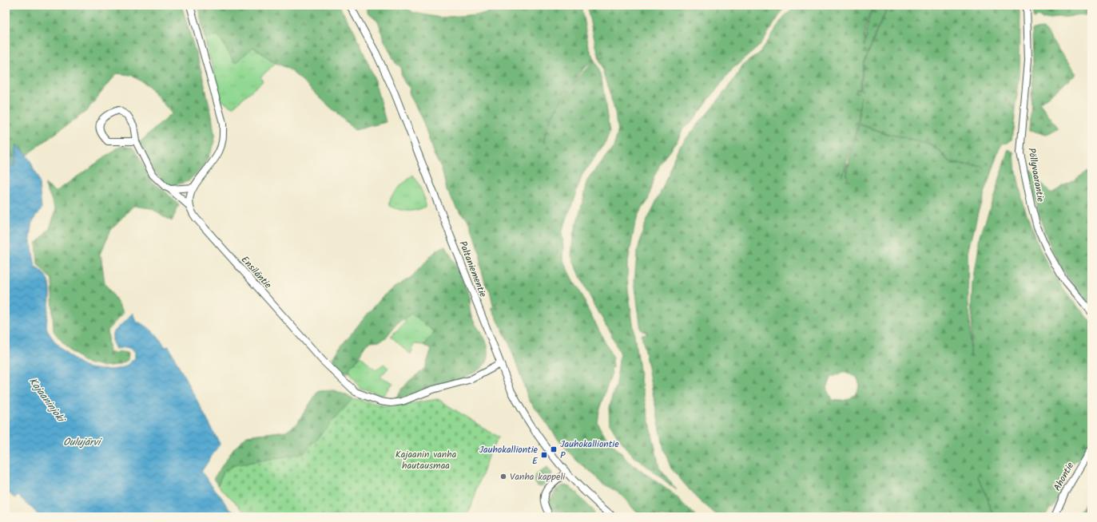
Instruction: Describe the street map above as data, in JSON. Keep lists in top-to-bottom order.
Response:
{
  "streets": {
    "street": [
      "Pöllyvaarantie",
      "Paltaniementie",
      "Ensiläntie",
      "Ahontie"
    ]
  },
  "crossings": [
    ["Paltaniementie", "Ensiläntie"]
  ],
  "water": ["Kajaaninjoki", "Oulujärvi"],
  "parks": ["Kajaanin vanha hautausmaa"],
  "places": {
    "transit": ["Jauhokalliontie P", "Jauhokalliontie E"],
    "other": ["Vanha kappeli"]
  }
}
